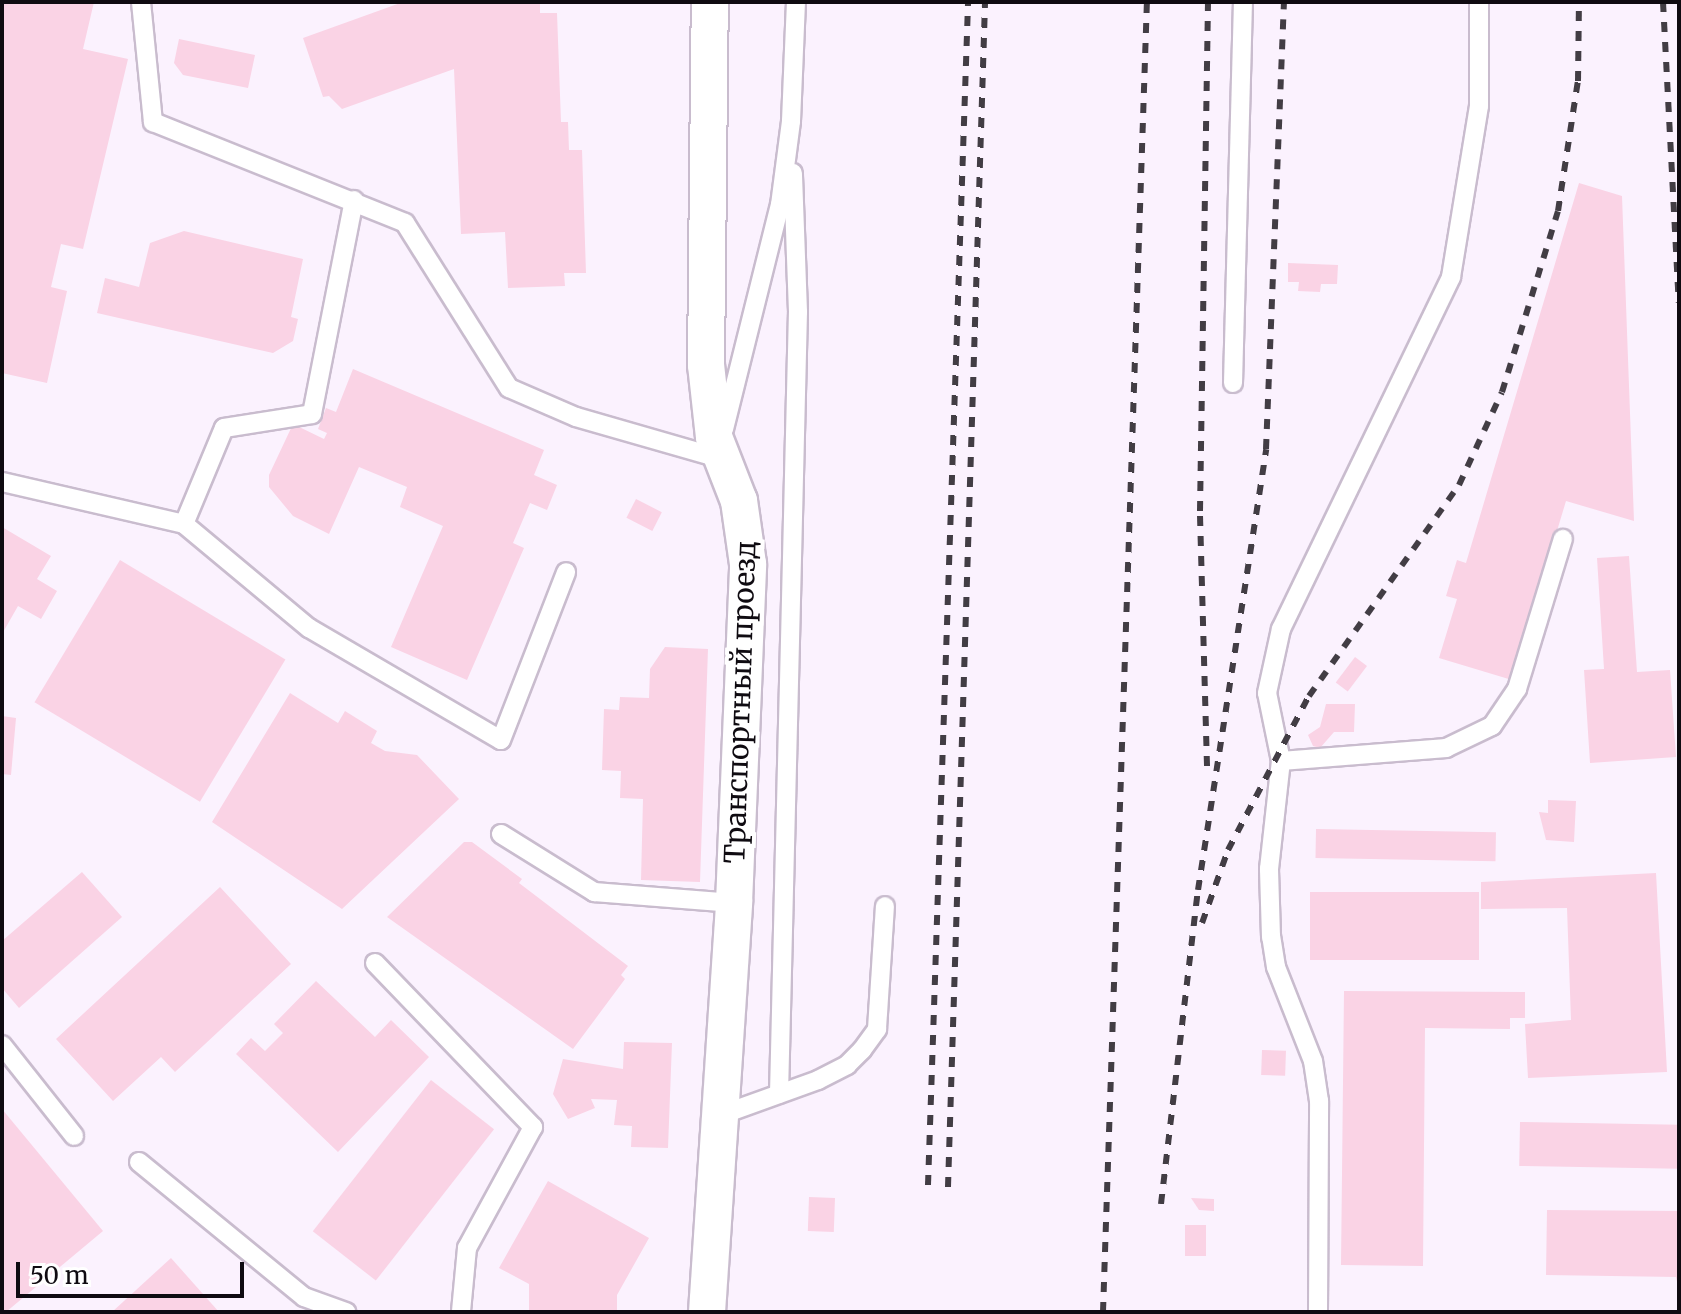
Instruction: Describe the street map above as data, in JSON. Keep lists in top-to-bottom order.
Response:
{
  "streets": {
    "street": ["Транспортный проезд"]
  },
  "scale_bar": "50 m"
}
